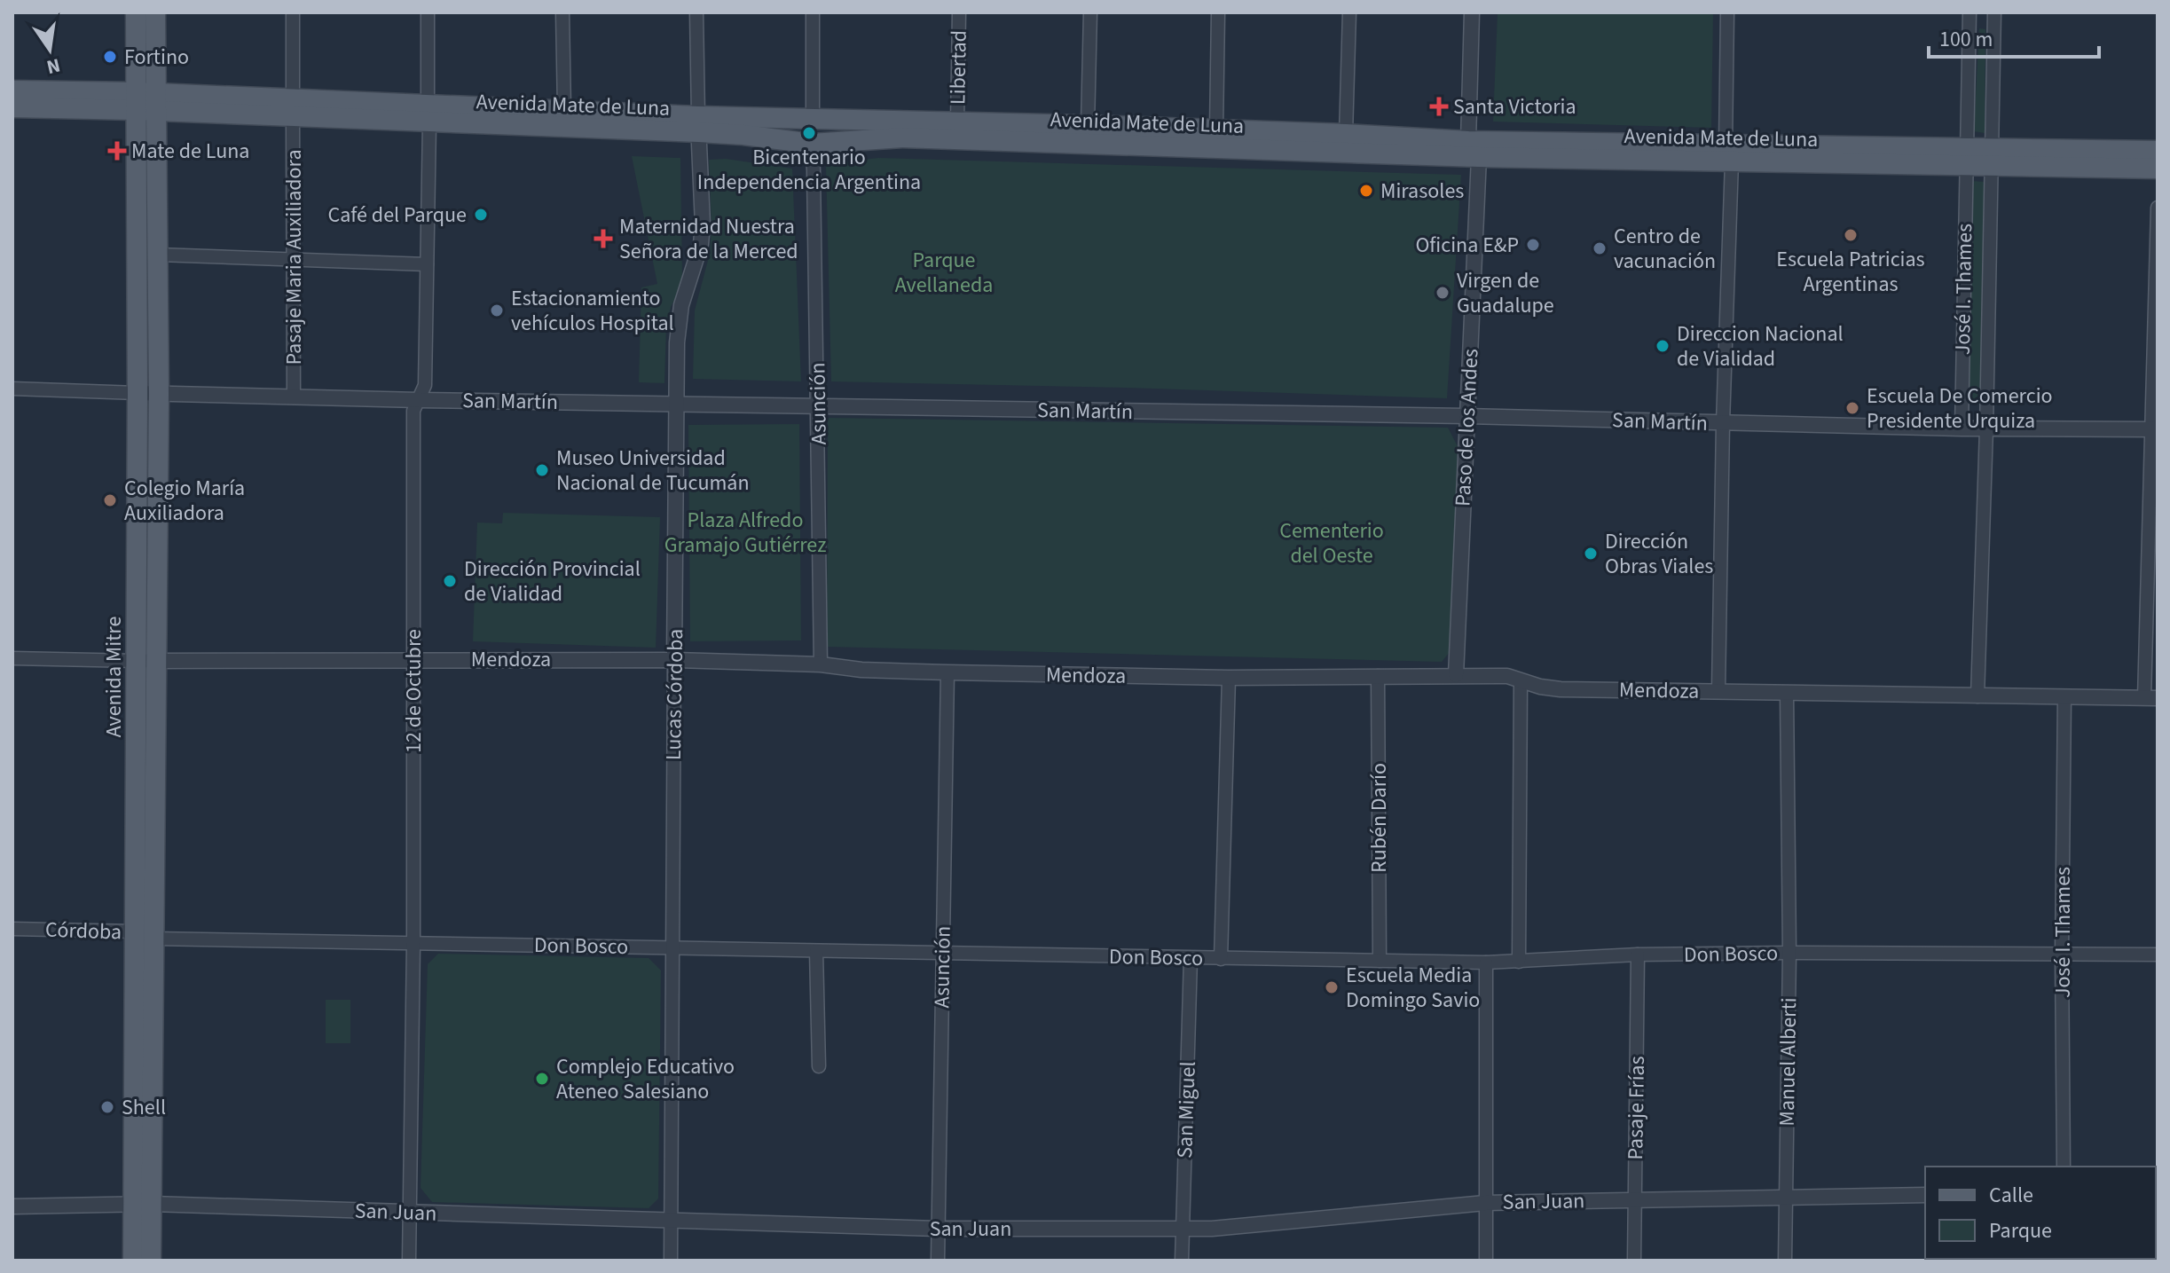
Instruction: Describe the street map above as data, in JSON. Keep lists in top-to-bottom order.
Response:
{
  "streets": {
    "main road": ["Avenida Mate de Luna", "Avenida Mitre"],
    "street": [
      "Libertad",
      "Pasaje Maria Auxiliadora",
      "José I. Thames",
      "San Martín",
      "Asunción",
      "Paso de los Andes",
      "Mendoza",
      "12 de Octubre",
      "Lucas Córdoba",
      "Rubén Darío",
      "Córdoba",
      "Don Bosco",
      "Manuel Alberti",
      "Pasaje Frías",
      "San Miguel",
      "San Juan"
    ]
  },
  "crossings": [
    ["Libertad", "Avenida Mate de Luna"],
    ["Avenida Mate de Luna", "Pasaje Maria Auxiliadora"],
    ["Avenida Mate de Luna", "José I. Thames"],
    ["Avenida Mate de Luna", "Asunción"],
    ["Avenida Mate de Luna", "Paso de los Andes"],
    ["Avenida Mate de Luna", "Avenida Mitre"],
    ["Avenida Mate de Luna", "12 de Octubre"],
    ["Avenida Mate de Luna", "Lucas Córdoba"],
    ["Pasaje Maria Auxiliadora", "San Martín"],
    ["José I. Thames", "San Martín"],
    ["José I. Thames", "Mendoza"],
    ["José I. Thames", "Don Bosco"],
    ["San Martín", "Asunción"],
    ["San Martín", "Paso de los Andes"],
    ["San Martín", "Avenida Mitre"],
    ["San Martín", "12 de Octubre"],
    ["San Martín", "Lucas Córdoba"],
    ["Asunción", "Mendoza"],
    ["Asunción", "Don Bosco"],
    ["Asunción", "San Juan"],
    ["Paso de los Andes", "Mendoza"],
    ["Mendoza", "Avenida Mitre"],
    ["Mendoza", "12 de Octubre"],
    ["Mendoza", "Lucas Córdoba"],
    ["Mendoza", "Rubén Darío"],
    ["Mendoza", "Manuel Alberti"],
    ["Avenida Mitre", "Córdoba"],
    ["Avenida Mitre", "Don Bosco"],
    ["Avenida Mitre", "San Juan"],
    ["12 de Octubre", "Don Bosco"],
    ["12 de Octubre", "San Juan"],
    ["Lucas Córdoba", "Don Bosco"],
    ["Lucas Córdoba", "San Juan"],
    ["Rubén Darío", "Don Bosco"],
    ["Córdoba", "Don Bosco"],
    ["Don Bosco", "Manuel Alberti"],
    ["Don Bosco", "Pasaje Frías"],
    ["Don Bosco", "San Miguel"],
    ["Manuel Alberti", "San Juan"],
    ["Pasaje Frías", "San Juan"],
    ["San Miguel", "San Juan"]
  ],
  "parks": ["Parque Avellaneda", "Plaza Alfredo Gramajo Gutiérrez", "Cementerio del Oeste"],
  "places": {
    "other": [
      "Fortino",
      "Bicentenario Independencia Argentina",
      "Mirasoles",
      "Café del Parque",
      "Escuela Patricias Argentinas",
      "Oficina E&P",
      "Centro de vacunación",
      "Virgen de Guadalupe",
      "Estacionamiento vehículos Hospital",
      "Direccion Nacional de Vialidad",
      "Escuela De Comercio Presidente Urquiza",
      "Museo Universidad Nacional de Tucumán",
      "Colegio María Auxiliadora",
      "Dirección Obras Viales",
      "Dirección Provincial de Vialidad",
      "Escuela Media Domingo Savio",
      "Complejo Educativo Ateneo Salesiano",
      "Shell"
    ],
    "health": ["Santa Victoria", "Mate de Luna", "Maternidad Nuestra Señora de la Merced"]
  },
  "legend": ["Calle", "Parque"],
  "scale_bar": "100 m",
  "north": "bottom"
}
